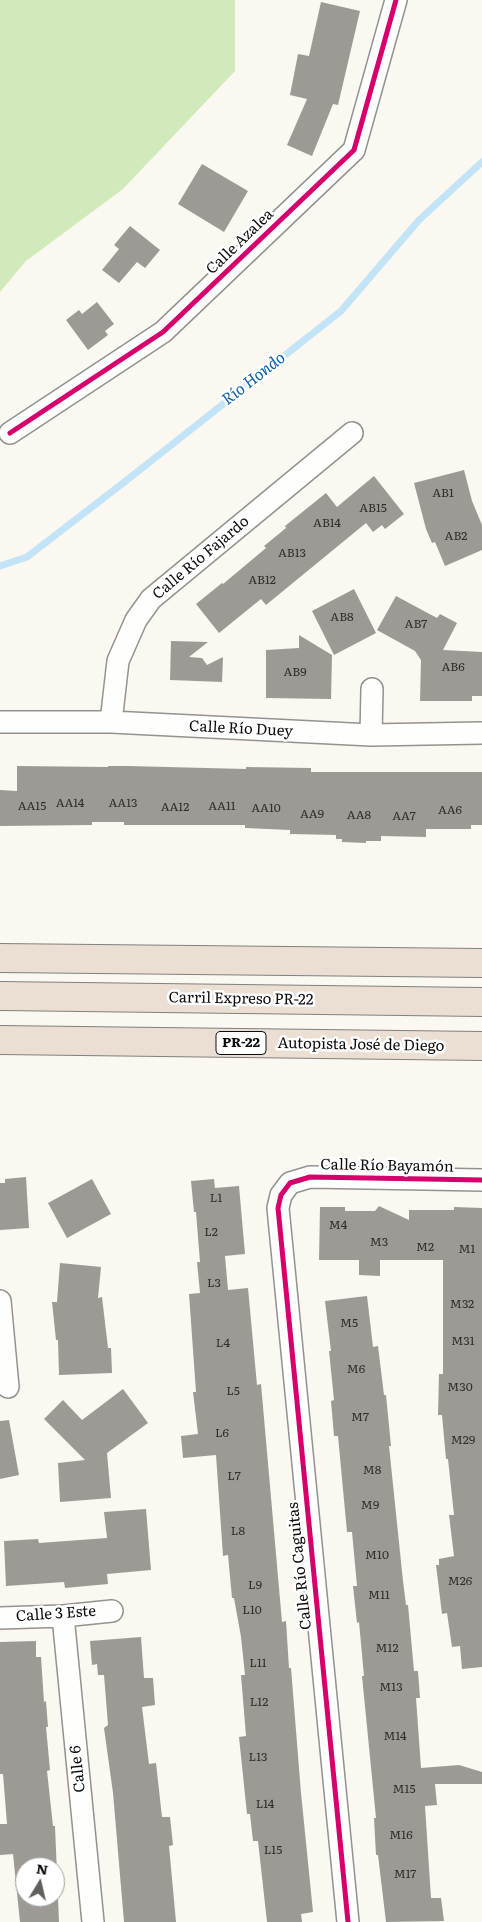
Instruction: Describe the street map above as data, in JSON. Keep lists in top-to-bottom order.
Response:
{
  "streets": {
    "highway": ["Carril Expreso PR-22", "PR-22", "Autopista José de Diego"],
    "street": [
      "Calle Azalea",
      "Calle Río Fajardo",
      "Calle Río Duey",
      "Calle Río Bayamón",
      "Calle Río Caguitas",
      "Calle 3 Este",
      "Calle 6"
    ]
  },
  "crossings": [
    ["Calle Río Fajardo", "Calle Río Duey"],
    ["Calle Río Bayamón", "Calle Río Caguitas"],
    ["Calle 3 Este", "Calle 6"]
  ],
  "water": ["Río Hondo"],
  "house_numbers": [
    "AB1",
    "AB15",
    "AB14",
    "AB2",
    "AB13",
    "AB12",
    "AB8",
    "AB7",
    "AB6",
    "AB9",
    "AA14",
    "AA13",
    "AA15",
    "AA11",
    "AA12",
    "AA10",
    "AA6",
    "AA9",
    "AA8",
    "AA7",
    "L1",
    "M4",
    "L2",
    "M3",
    "M2",
    "M1",
    "L3",
    "M32",
    "M5",
    "M31",
    "L4",
    "M6",
    "M30",
    "L5",
    "M7",
    "L6",
    "M29",
    "M8",
    "L7",
    "M9",
    "L8",
    "M10",
    "M26",
    "L9",
    "M11",
    "L10",
    "M12",
    "L11",
    "M13",
    "L12",
    "M14",
    "L13",
    "M15",
    "L14",
    "M16",
    "L15",
    "M17"
  ],
  "north": "top"
}
